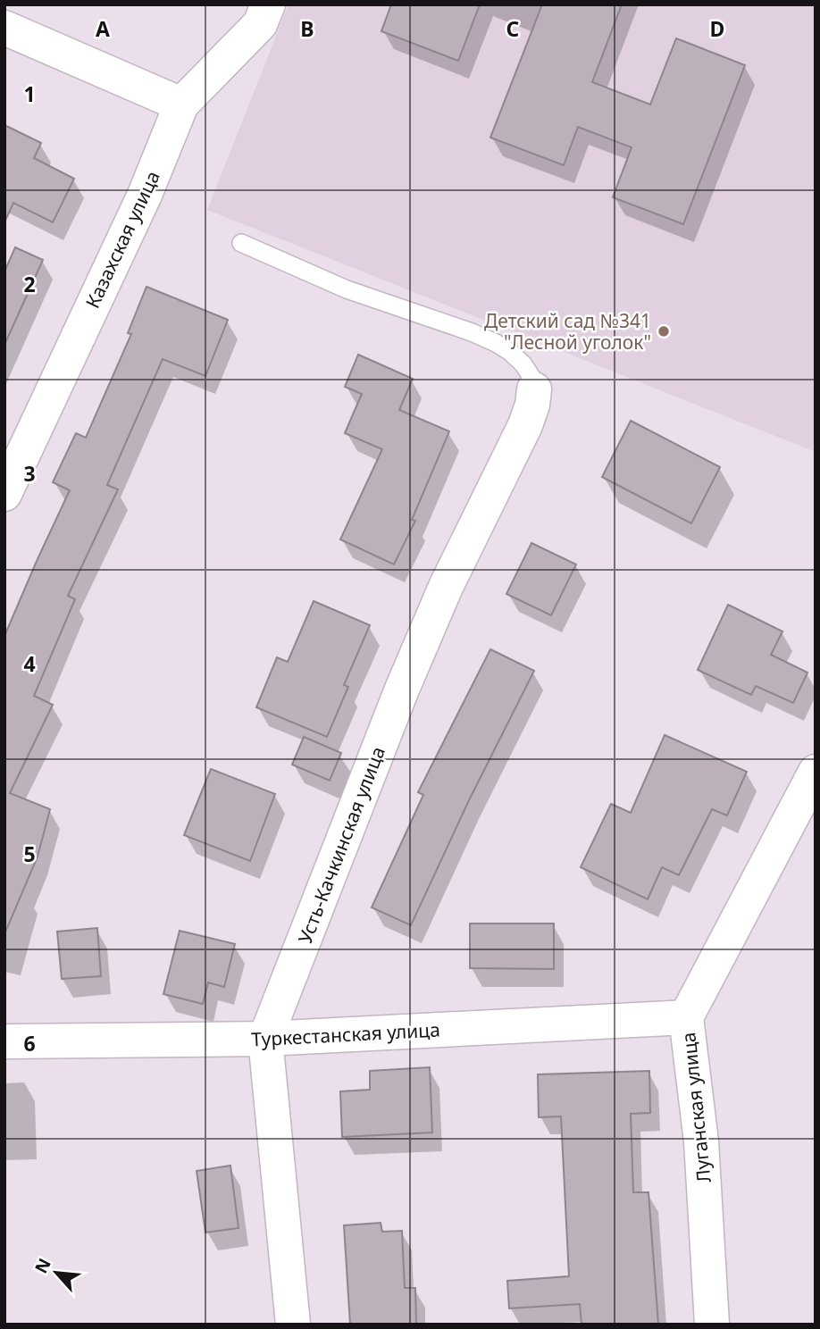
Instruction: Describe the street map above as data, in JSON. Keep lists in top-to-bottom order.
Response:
{
  "streets": {
    "street": [
      "Казахская улица",
      "Усть-Качкинская улица",
      "Туркестанская улица",
      "Луганская улица"
    ]
  },
  "crossings": [
    ["Усть-Качкинская улица", "Туркестанская улица"],
    ["Туркестанская улица", "Луганская улица"]
  ],
  "places": ["Детский сад №341 \"Лесной уголок\""],
  "north": "top left",
  "grid": {
    "columns": [
      "A",
      "B",
      "C",
      "D"
    ],
    "rows": [
      "1",
      "2",
      "3",
      "4",
      "5",
      "6"
    ]
  }
}
